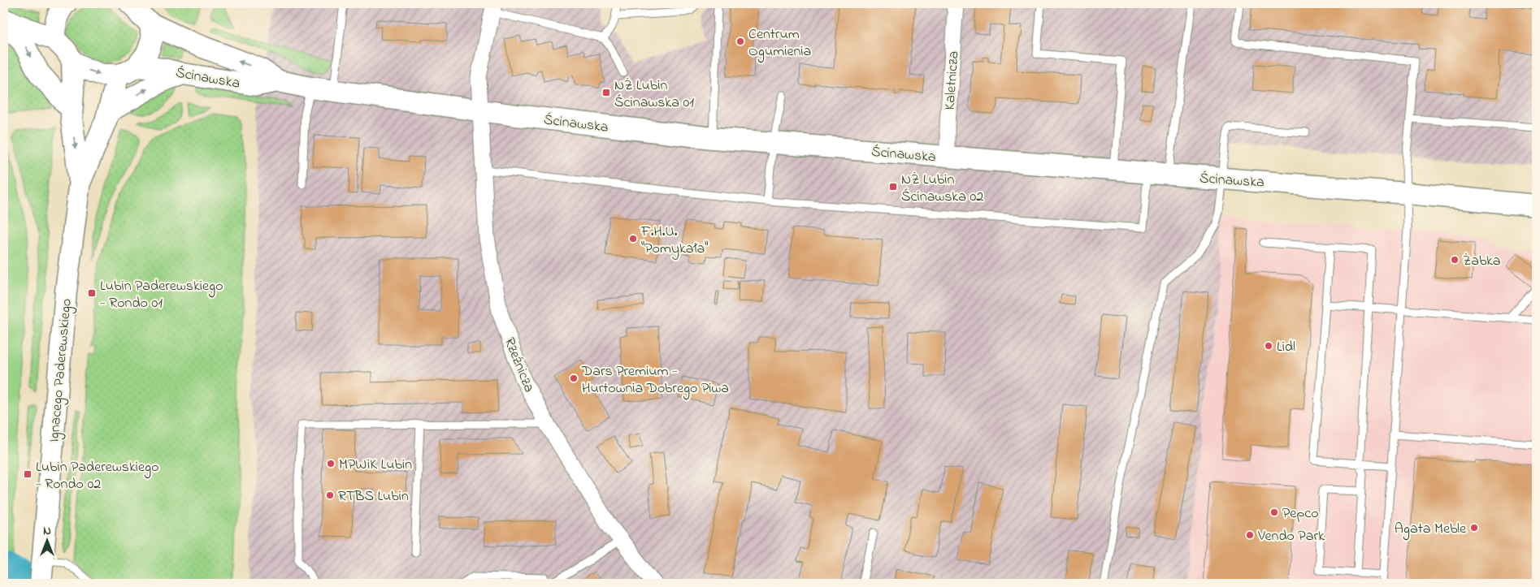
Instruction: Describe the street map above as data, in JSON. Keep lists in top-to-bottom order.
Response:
{
  "streets": {
    "main road": ["Ścinawska", "Ignacego Paderewskiego"],
    "street": ["Kaletnicza", "Rzeźnicza"]
  },
  "crossings": [
    ["Ścinawska", "Kaletnicza"],
    ["Ścinawska", "Rzeźnicza"],
    ["Ścinawska", "Ignacego Paderewskiego"]
  ],
  "places": {
    "other": [
      "Centrum Ogumienia",
      "F.H.U. \"Pomykała\"",
      "Żabka",
      "Lidl",
      "Dars Premium - Hurtownia Dobrego Piwa",
      "MPWiK Lubin",
      "RTBS Lubin",
      "Pepco",
      "Agata Meble",
      "Vendo Park"
    ],
    "transit": [
      "NŻ Lubin Ścinawska 01",
      "NŻ Lubin Ścinawska 02",
      "Lubin Paderewskiego - Rondo 01",
      "Lubin Paderewskiego - Rondo 02"
    ]
  },
  "north": "top"
}
